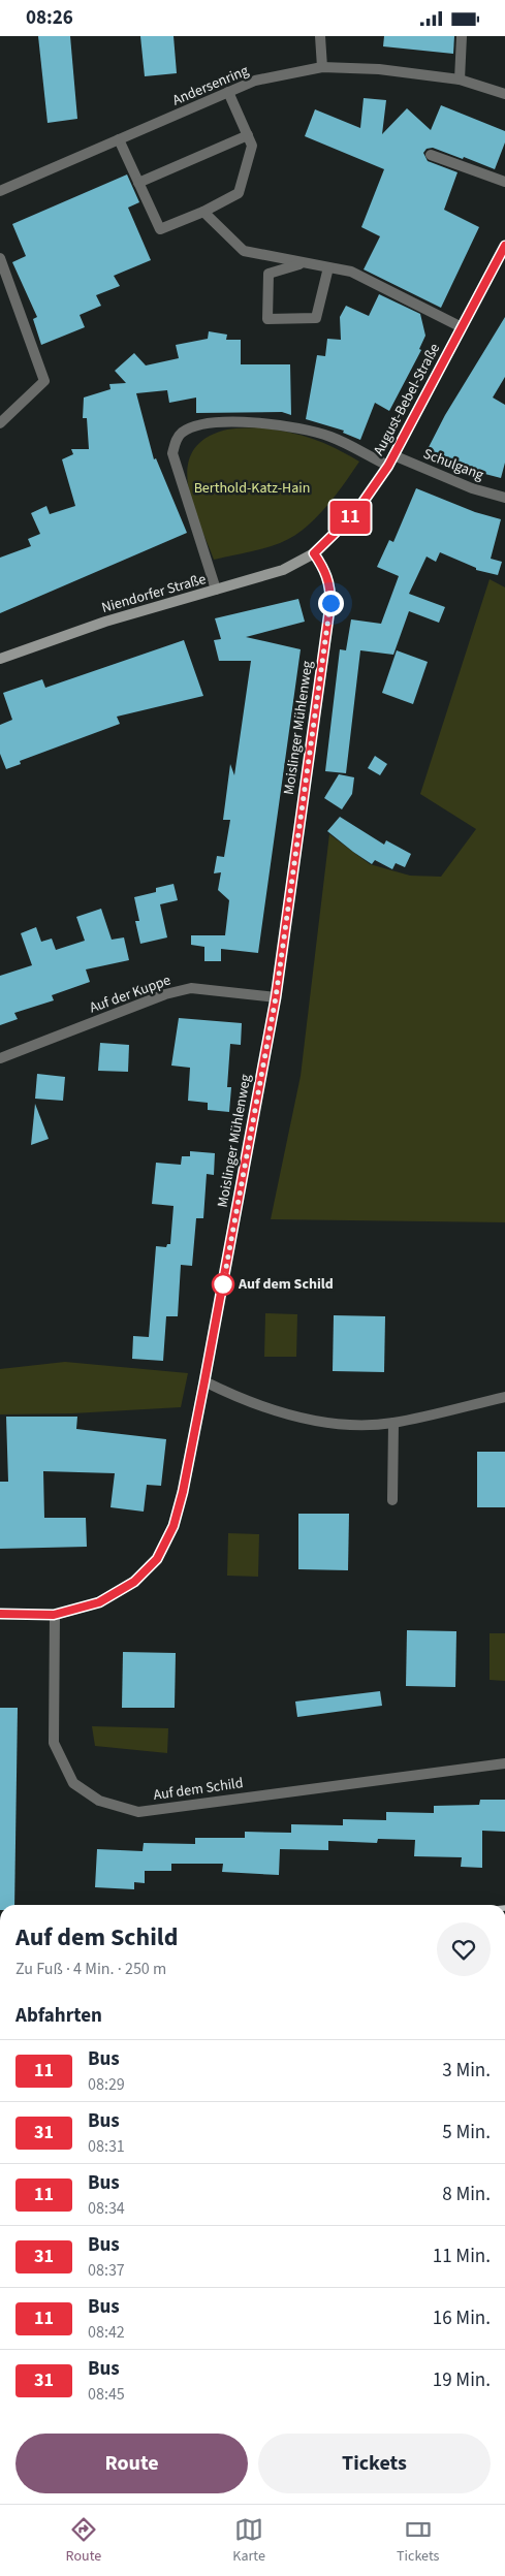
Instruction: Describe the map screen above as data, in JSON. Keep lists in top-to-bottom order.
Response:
{
  "streets": {
    "main road": ["August-Bebel-Straße", "Niendorfer Straße"],
    "street": [
      "Andersenring",
      "Schulgang",
      "Moislinger Mühlenweg",
      "Auf der Kuppe",
      "Auf dem Schild"
    ]
  },
  "crossings": [
    ["August-Bebel-Straße", "Schulgang"],
    ["August-Bebel-Straße", "Niendorfer Straße"],
    ["August-Bebel-Straße", "Moislinger Mühlenweg"],
    ["Niendorfer Straße", "Moislinger Mühlenweg"],
    ["Moislinger Mühlenweg", "Auf der Kuppe"],
    ["Moislinger Mühlenweg", "Auf dem Schild"]
  ],
  "parks": ["Berthold-Katz-Hain"],
  "places": ["Auf dem Schild"],
  "lines": ["bus line 11"],
  "page": {
    "status": "08:26",
    "on_map": "11",
    "heading": [
      ["Auf dem Schild", "Zu Fuß · 4 Min. · 250 m"],
      "Abfahrten"
    ],
    "list": [
      {
        "mark": "11",
        "name": "Bus",
        "note": "08:29",
        "value": "3 Min."
      },
      {
        "mark": "31",
        "name": "Bus",
        "note": "08:31",
        "value": "5 Min."
      },
      {
        "mark": "11",
        "name": "Bus",
        "note": "08:34",
        "value": "8 Min."
      },
      {
        "mark": "31",
        "name": "Bus",
        "note": "08:37",
        "value": "11 Min."
      },
      {
        "mark": "11",
        "name": "Bus",
        "note": "08:42",
        "value": "16 Min."
      },
      {
        "mark": "31",
        "name": "Bus",
        "note": "08:45",
        "value": "19 Min."
      }
    ],
    "buttons": ["Route", "Tickets"],
    "tabs": ["Route", "Karte", "Tickets"]
  }
}
